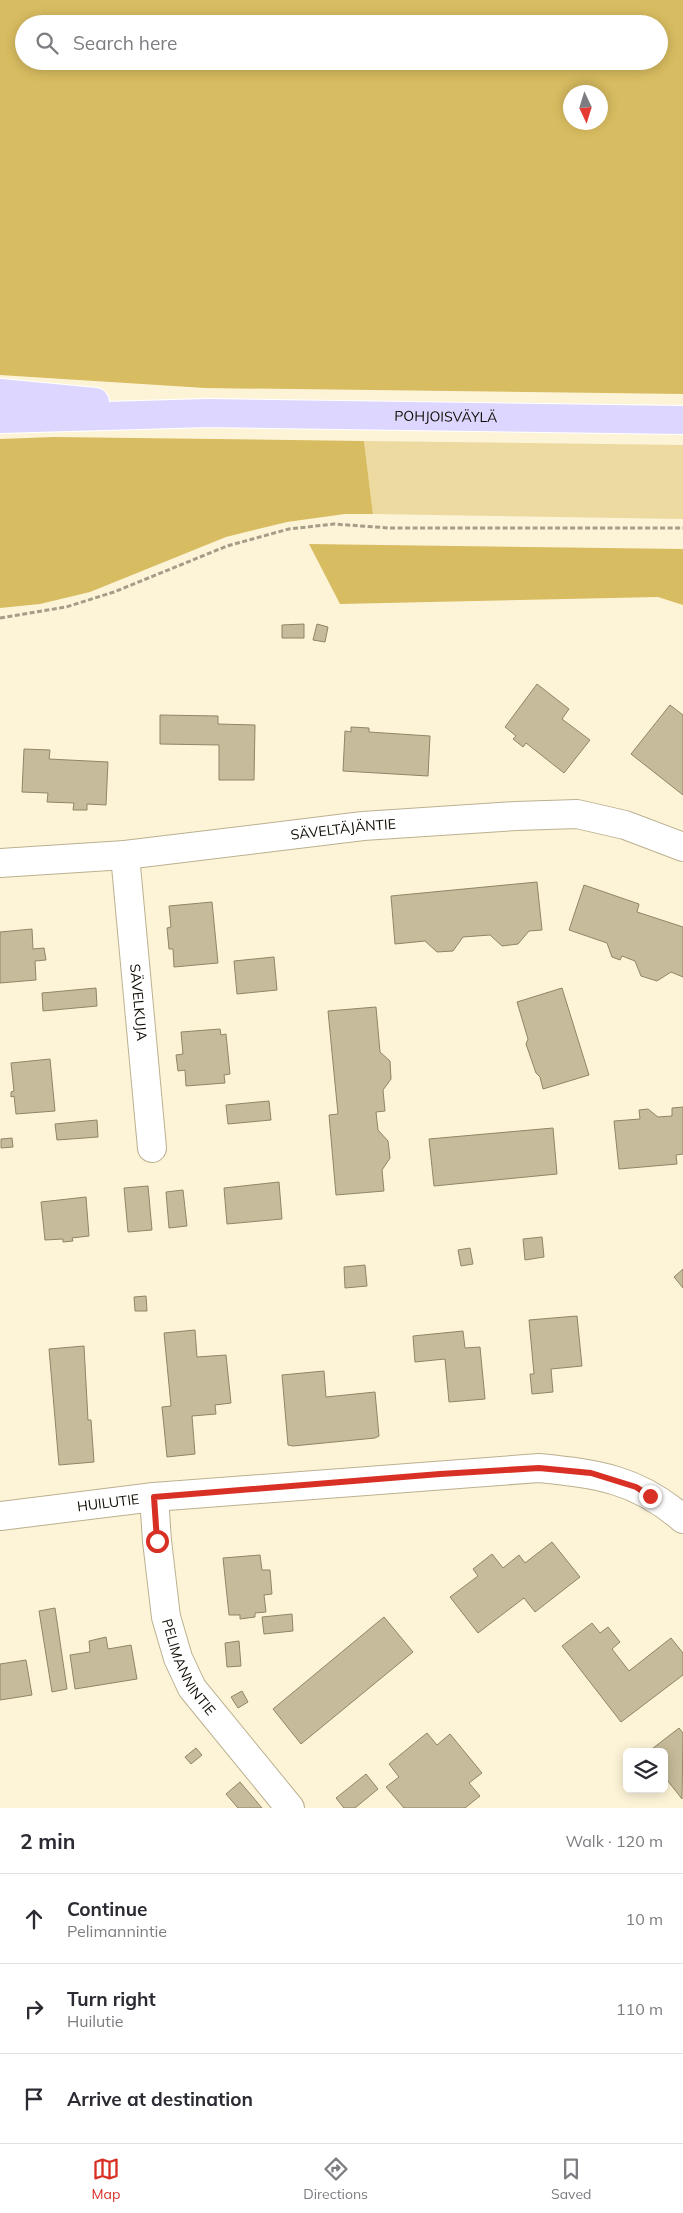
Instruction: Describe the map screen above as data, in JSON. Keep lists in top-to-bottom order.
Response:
{
  "streets": {
    "main road": ["POHJOISVÄYLÄ"],
    "street": [
      "SÄVELTÄJÄNTIE",
      "SÄVELKUJA",
      "HUILUTIE",
      "PELIMANNINTIE"
    ]
  },
  "crossings": [
    ["SÄVELTÄJÄNTIE", "SÄVELKUJA"],
    ["HUILUTIE", "PELIMANNINTIE"]
  ],
  "north": "bottom",
  "page": {
    "search": "Search here",
    "heading": ["2 min", "Walk · 120 m"],
    "list": [
      ["Continue", "Pelimannintie", "10 m"],
      ["Turn right", "Huilutie", "110 m"],
      "Arrive at destination"
    ],
    "nav": ["Map", "Directions", "Saved"]
  }
}
